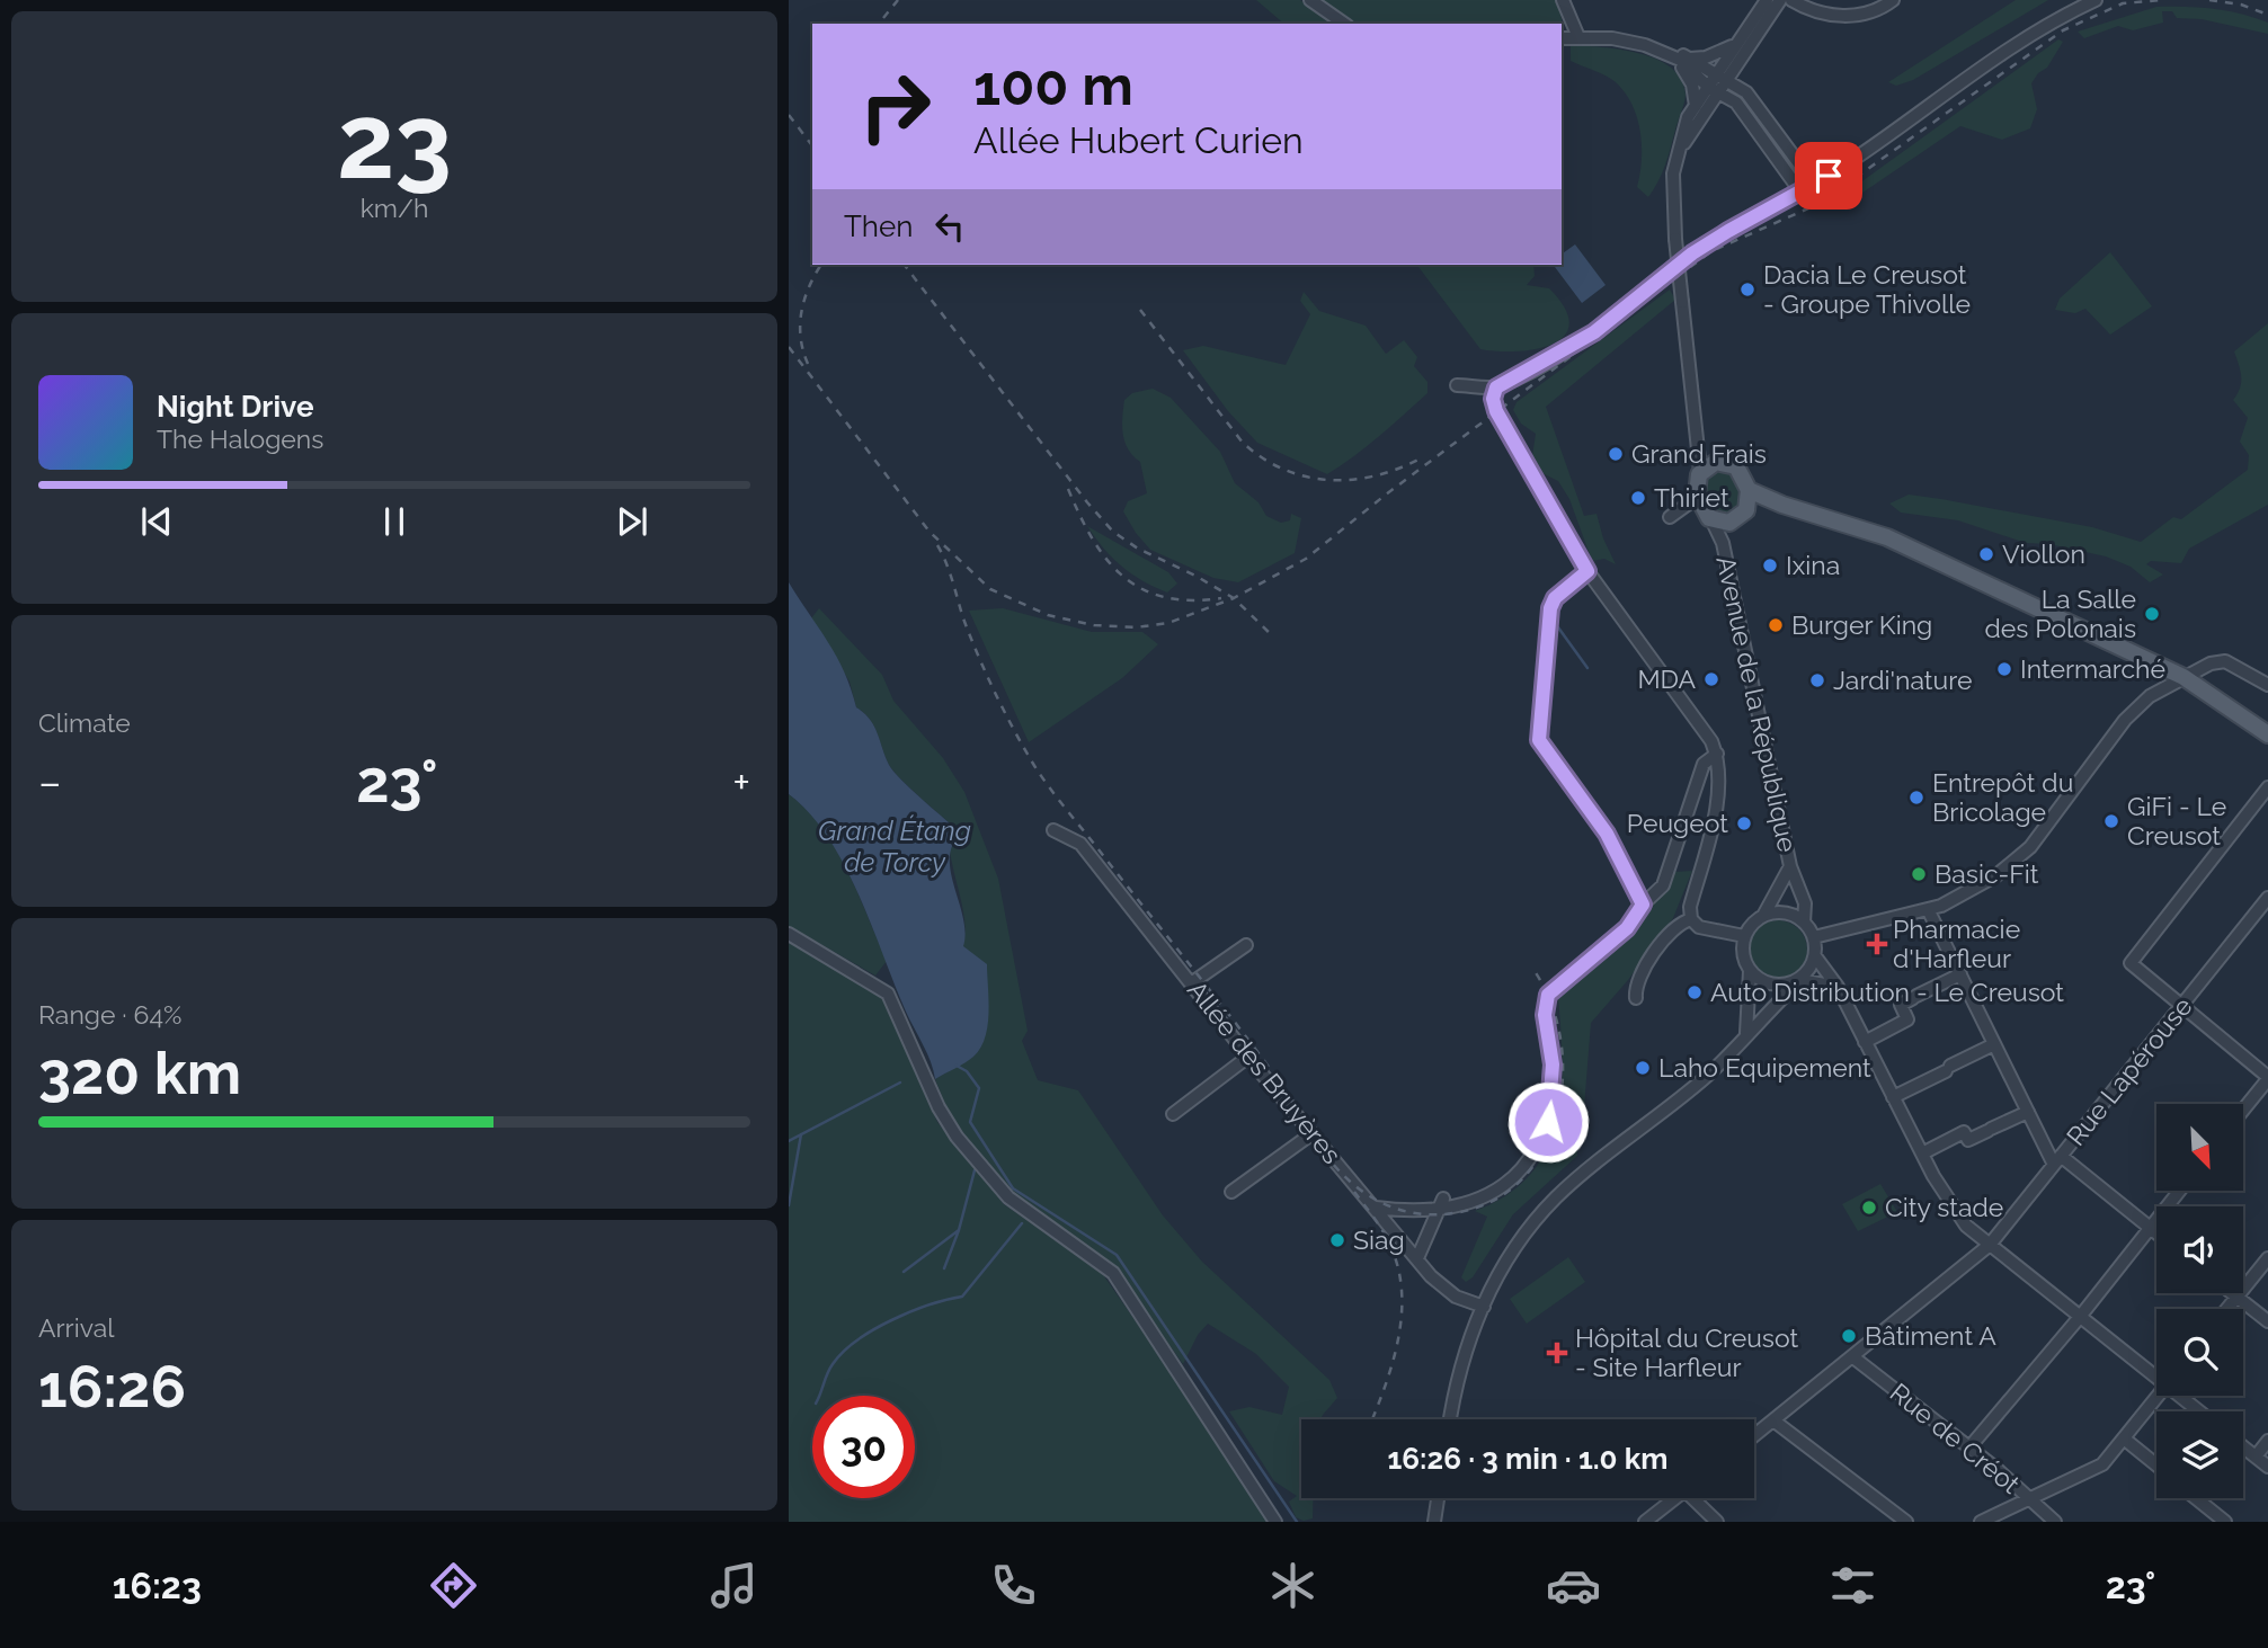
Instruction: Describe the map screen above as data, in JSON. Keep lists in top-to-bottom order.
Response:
{
  "streets": {
    "street": [
      "Avenue de la République",
      "Rue Lapérouse",
      "Allée des Bruyères",
      "Rue de Créot"
    ]
  },
  "crossings": [
    ["Rue Lapérouse", "Rue de Créot"]
  ],
  "water": ["Grand Étang de Torcy"],
  "places": {
    "other": [
      "Dacia Le Creusot - Groupe Thivolle",
      "Grand Frais",
      "Thiriet",
      "Viollon",
      "Ixina",
      "La Salle des Polonais",
      "Burger King",
      "Intermarché",
      "MDA",
      "Jardi'nature",
      "Entrepôt du Bricolage",
      "GiFi - Le Creusot",
      "Peugeot",
      "Basic-Fit",
      "Auto Distribution - Le Creusot",
      "Laho Equipement",
      "City stade",
      "Siag",
      "Bâtiment A"
    ],
    "health": ["Pharmacie d'Harfleur", "Hôpital du Creusot - Site Harfleur"]
  },
  "north": "bottom right",
  "page": {
    "tile": [
      ["23", "km/h"],
      "Climate",
      ["Range · 64%", "320 km"],
      ["Arrival", "16:26"]
    ],
    "turn": ["100 m", "Allée Hubert Curien"],
    "then": "Then",
    "song": ["Night Drive", "The Halogens"],
    "heat": ["−", "23°", "+"],
    "limit": "30",
    "trip": "16:26 · 3 min · 1.0 km",
    "tabs": ["16:23", "23°"]
  }
}
